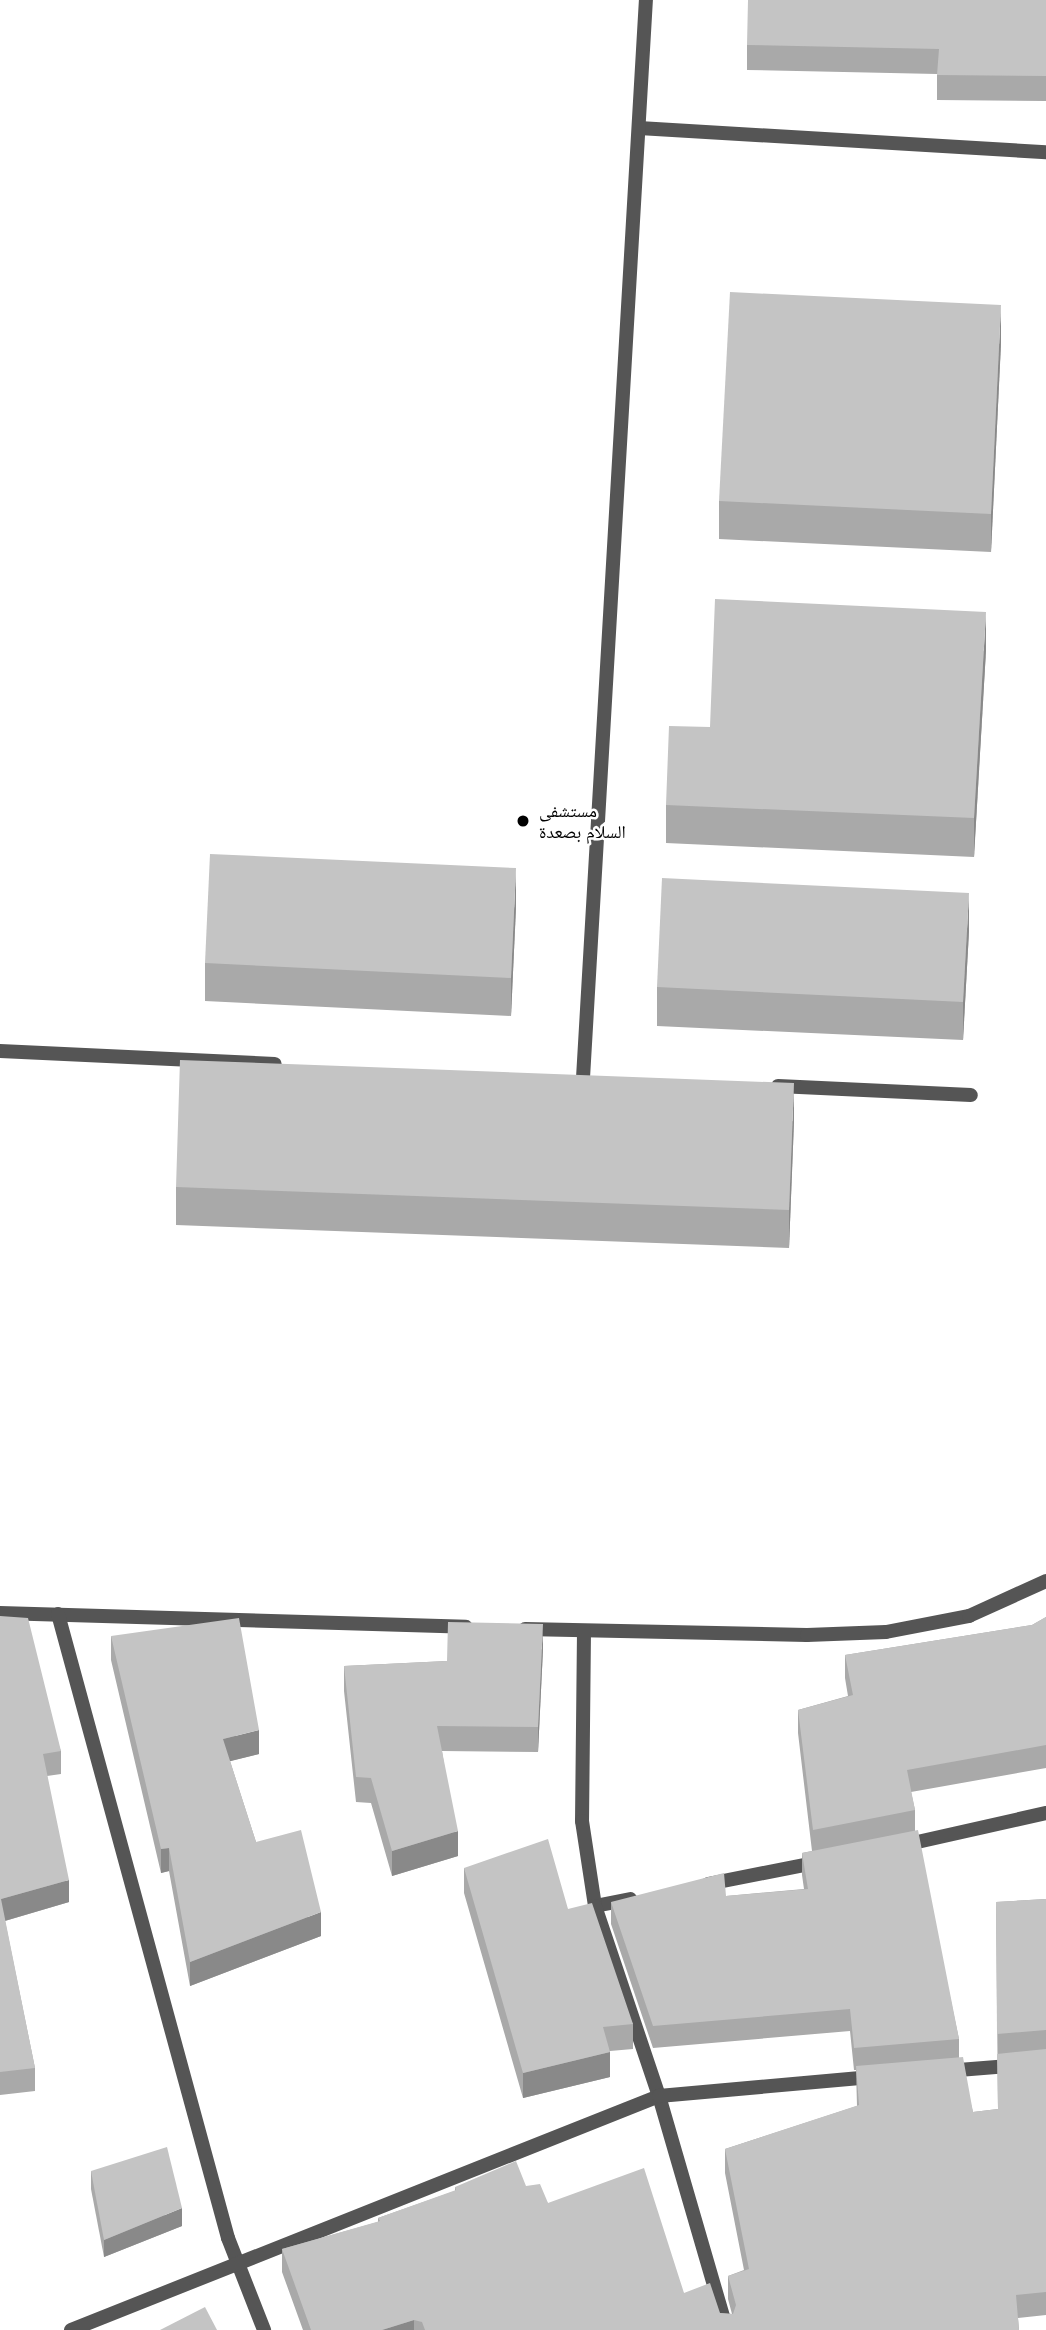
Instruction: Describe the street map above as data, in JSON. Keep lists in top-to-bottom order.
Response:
{
  "places": ["مستشفى السلام بصعدة"]
}
